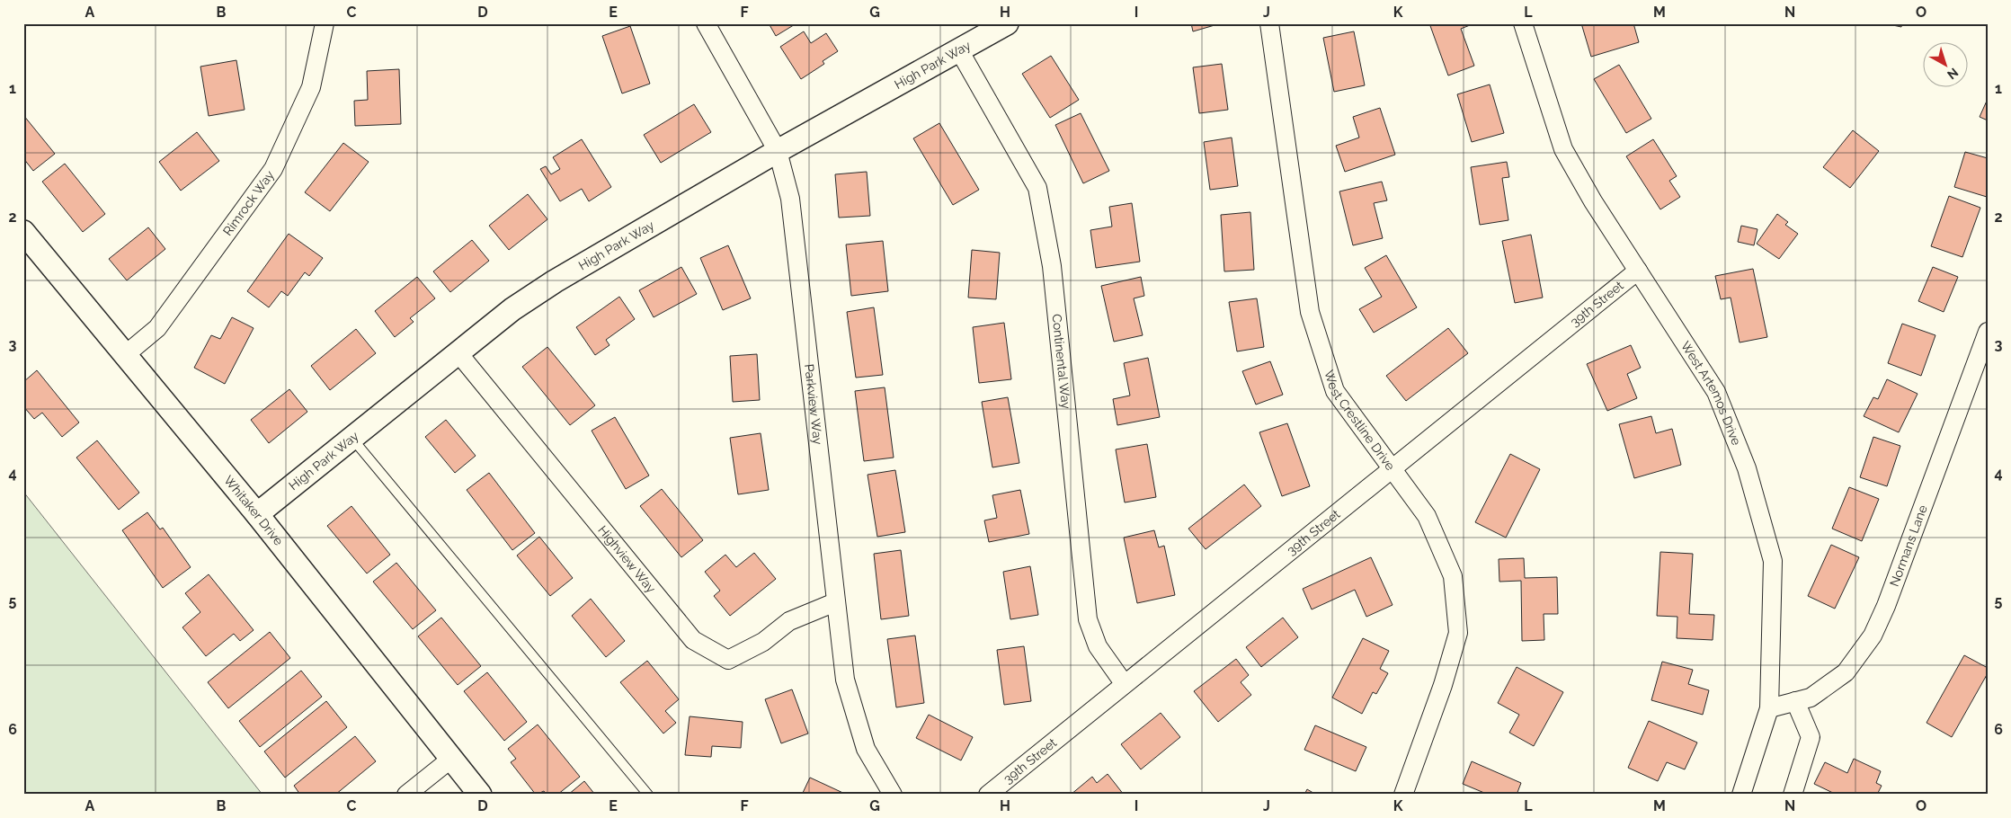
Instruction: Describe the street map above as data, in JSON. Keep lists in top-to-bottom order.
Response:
{
  "streets": {
    "street": [
      "High Park Way",
      "Rimrock Way",
      "39th Street",
      "Continental Way",
      "West Artemos Drive",
      "Parkview Way",
      "West Crestline Drive",
      "Whitaker Drive",
      "Normans Lane",
      "Highview Way"
    ]
  },
  "crossings": [
    ["High Park Way", "Continental Way"],
    ["High Park Way", "Parkview Way"],
    ["High Park Way", "Whitaker Drive"],
    ["High Park Way", "Highview Way"],
    ["Rimrock Way", "Whitaker Drive"],
    ["39th Street", "Continental Way"],
    ["39th Street", "West Artemos Drive"],
    ["39th Street", "West Crestline Drive"],
    ["West Artemos Drive", "Normans Lane"],
    ["Parkview Way", "Highview Way"]
  ],
  "north": "bottom right",
  "grid": {
    "columns": [
      "A",
      "B",
      "C",
      "D",
      "E",
      "F",
      "G",
      "H",
      "I",
      "J",
      "K",
      "L",
      "M",
      "N",
      "O"
    ],
    "rows": [
      "1",
      "2",
      "3",
      "4",
      "5",
      "6"
    ]
  }
}
